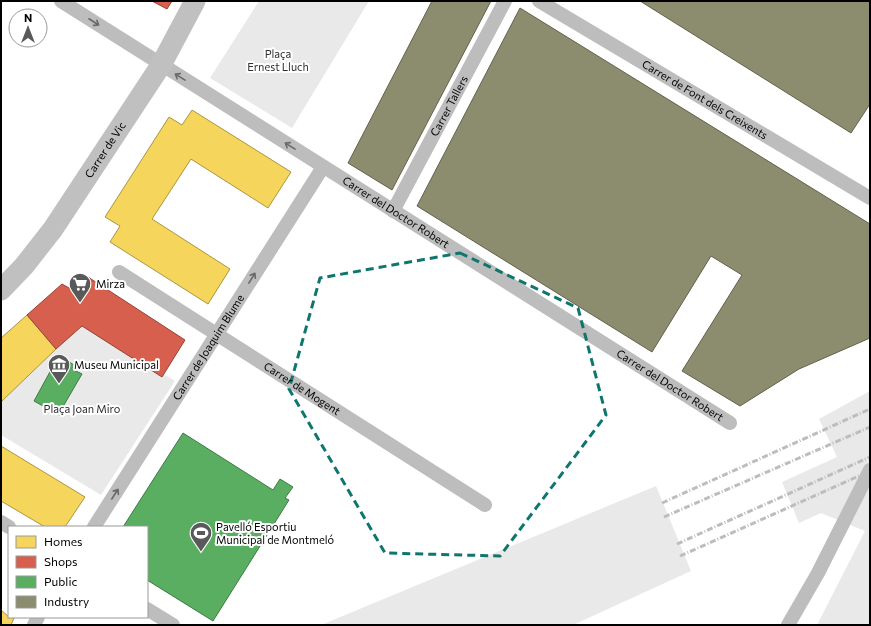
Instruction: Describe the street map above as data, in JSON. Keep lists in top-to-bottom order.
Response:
{
  "streets": {
    "street": [
      "Carrer de Font dels Creixents",
      "Carrer Tallers",
      "Carrer de Vic",
      "Carrer del Doctor Robert",
      "Carrer de Joaquim Blume",
      "Carrer de Mogent"
    ]
  },
  "crossings": [
    ["Carrer Tallers", "Carrer del Doctor Robert"],
    ["Carrer de Vic", "Carrer del Doctor Robert"],
    ["Carrer del Doctor Robert", "Carrer de Joaquim Blume"],
    ["Carrer de Joaquim Blume", "Carrer de Mogent"]
  ],
  "one_way": ["Carrer de Joaquim Blume"],
  "parks": ["Plaça Ernest Lluch", "Plaça Joan Miro"],
  "places": {
    "supermarket": ["Mirza"],
    "museum": ["Museu Municipal"],
    "sports": ["Pavelló Esportiu Municipal de Montmeló"]
  },
  "legend": [
    "Homes",
    "Shops",
    "Public",
    "Industry"
  ],
  "north": "top"
}
